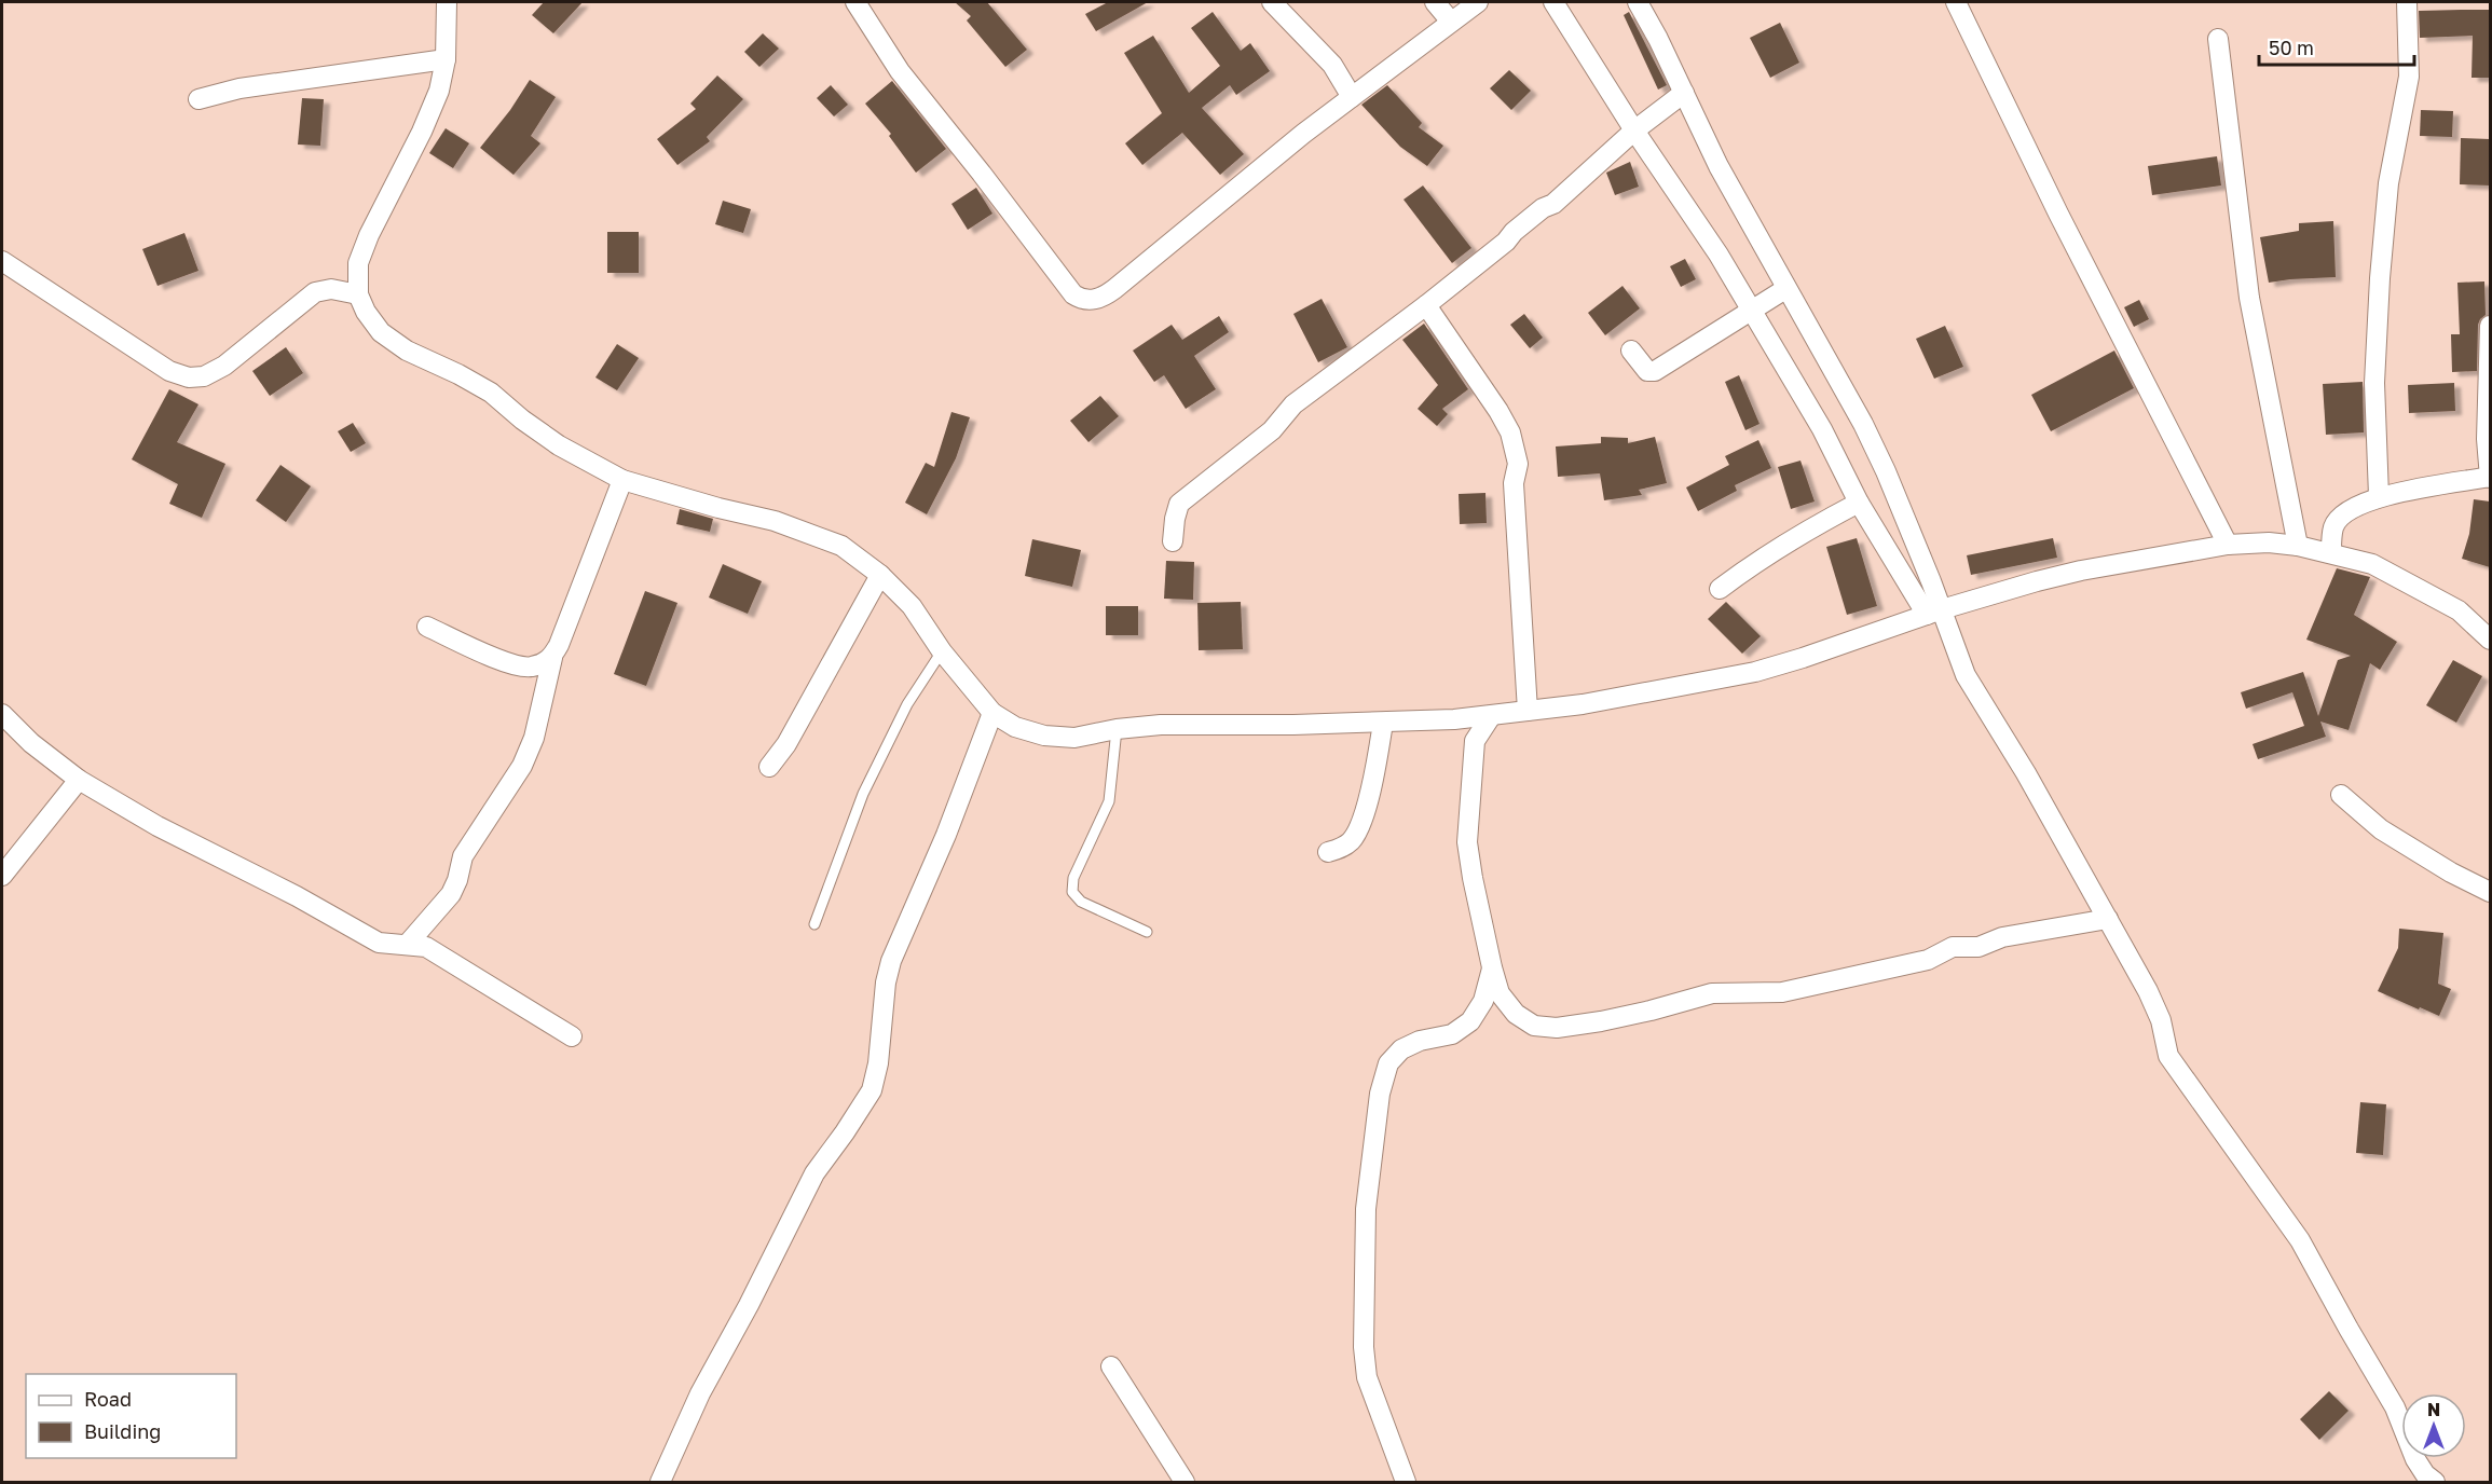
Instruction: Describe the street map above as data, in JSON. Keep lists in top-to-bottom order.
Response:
{
  "legend": ["Road", "Building"],
  "scale_bar": "50 m",
  "north": "top"
}
